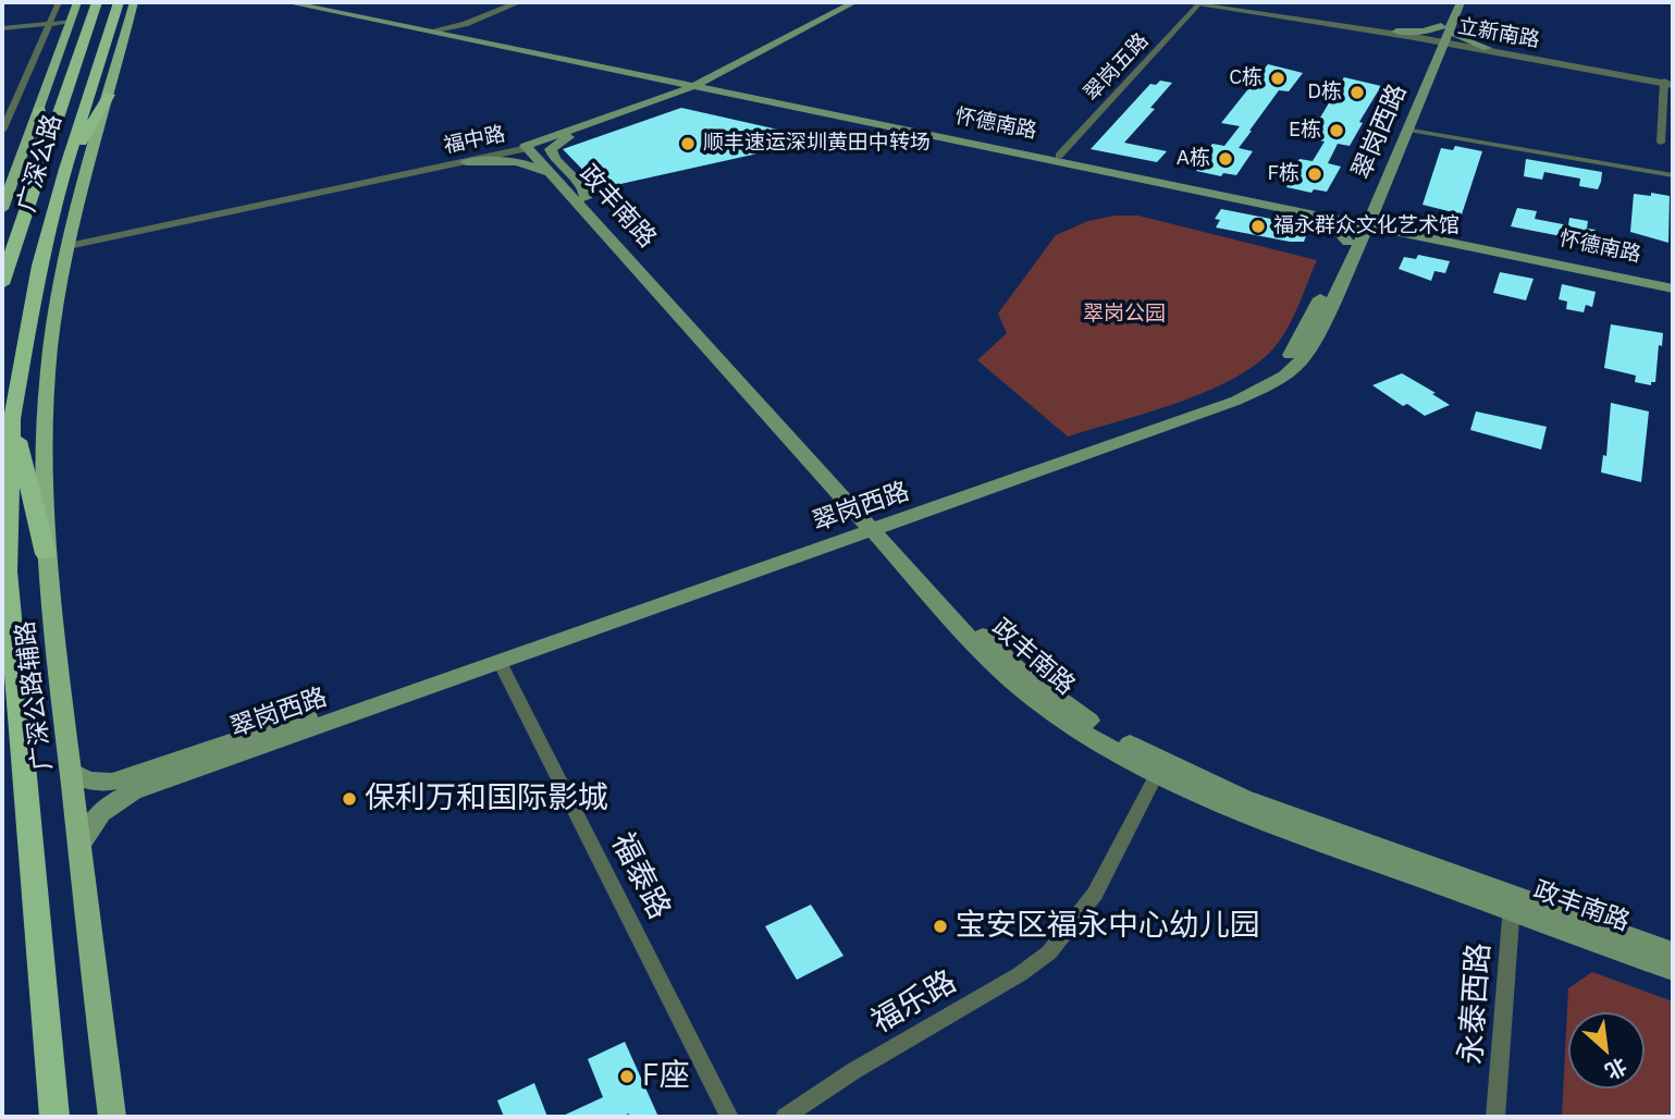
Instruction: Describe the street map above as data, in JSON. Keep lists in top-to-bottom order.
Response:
{
  "streets": {
    "highway": ["广深公路"],
    "main road": [
      "怀德南路",
      "翠岗西路",
      "福中路",
      "政丰南路",
      "广深公路辅路"
    ],
    "street": [
      "立新南路",
      "翠岗五路",
      "福泰路",
      "福乐路",
      "永泰西路"
    ]
  },
  "crossings": [
    ["翠岗五路", "怀德南路"],
    ["怀德南路", "翠岗西路"],
    ["怀德南路", "福中路"],
    ["翠岗西路", "政丰南路"],
    ["翠岗西路", "广深公路辅路"],
    ["翠岗西路", "福泰路"],
    ["福中路", "政丰南路"],
    ["福中路", "广深公路辅路"],
    ["政丰南路", "福乐路"],
    ["政丰南路", "永泰西路"]
  ],
  "parks": ["翠岗公园"],
  "places": [
    "C栋",
    "D栋",
    "E栋",
    "顺丰速运深圳黄田中转场",
    "A栋",
    "F栋",
    "福永群众文化艺术馆",
    "保利万和国际影城",
    "宝安区福永中心幼儿园",
    "F座"
  ],
  "north": "bottom right"
}
